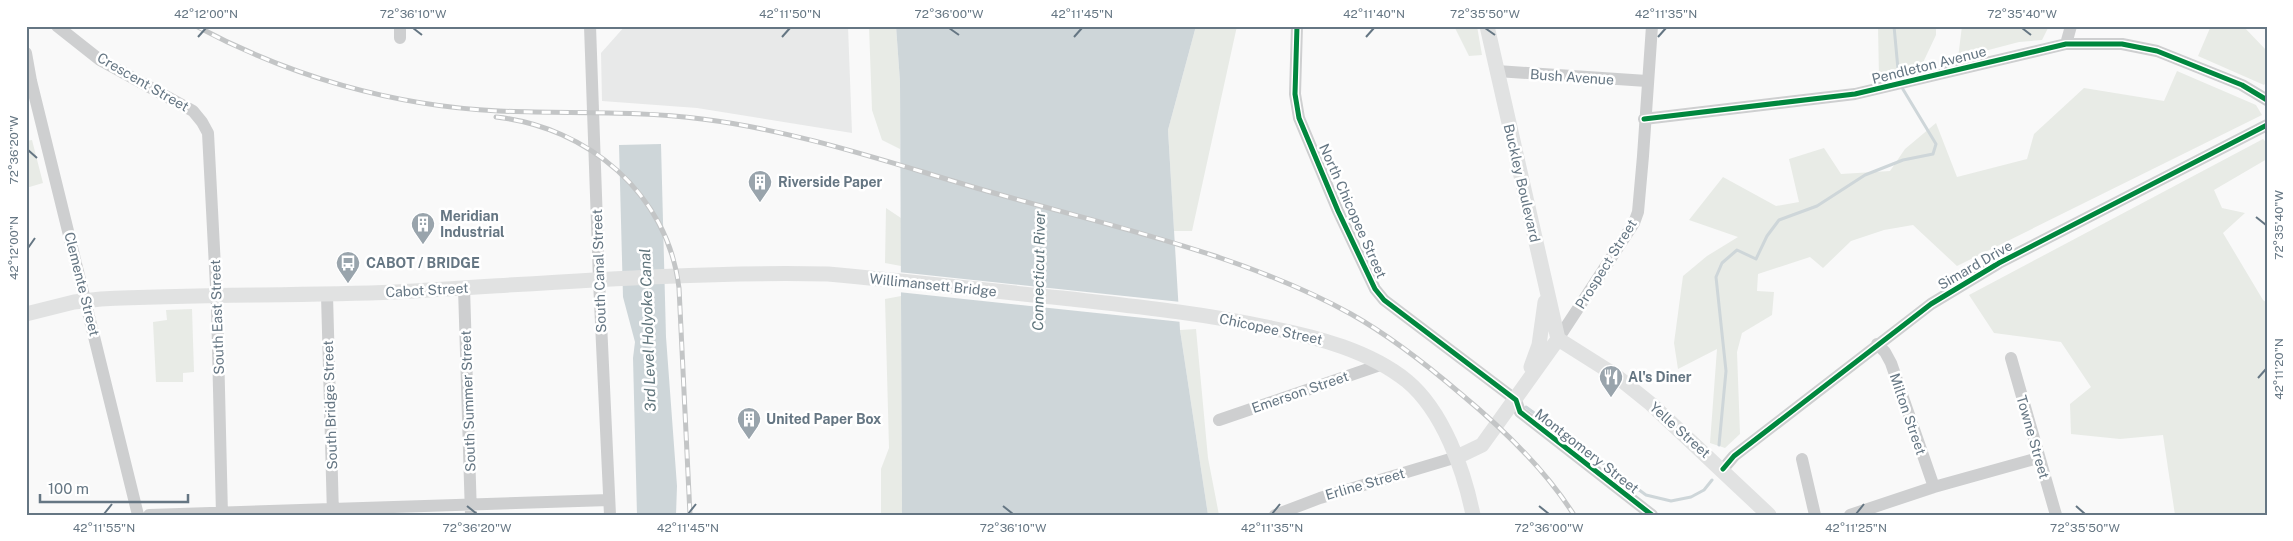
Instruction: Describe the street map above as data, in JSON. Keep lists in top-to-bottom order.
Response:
{
  "streets": {
    "main road": [
      "Buckley Boulevard",
      "Prospect Street",
      "Willimansett Bridge",
      "Cabot Street",
      "Chicopee Street",
      "Yelle Street"
    ],
    "street": [
      "Pendleton Avenue",
      "Bush Avenue",
      "Crescent Street",
      "North Chicopee Street",
      "Simard Drive",
      "South Canal Street",
      "Clemente Street",
      "South East Street",
      "Emerson Street",
      "South Summer Street",
      "South Bridge Street",
      "Milton Street",
      "Towne Street",
      "Montgomery Street",
      "Erline Street"
    ]
  },
  "crossings": [
    ["Pendleton Avenue", "Prospect Street"],
    ["Bush Avenue", "Buckley Boulevard"],
    ["Bush Avenue", "Prospect Street"],
    ["Crescent Street", "South East Street"],
    ["Buckley Boulevard", "Prospect Street"],
    ["Buckley Boulevard", "Yelle Street"],
    ["North Chicopee Street", "Prospect Street"],
    ["North Chicopee Street", "Montgomery Street"],
    ["Prospect Street", "Chicopee Street"],
    ["Prospect Street", "Yelle Street"],
    ["Prospect Street", "Montgomery Street"],
    ["Prospect Street", "Erline Street"],
    ["Simard Drive", "Milton Street"],
    ["Simard Drive", "Yelle Street"],
    ["South Canal Street", "Cabot Street"],
    ["Clemente Street", "Cabot Street"],
    ["Willimansett Bridge", "Cabot Street"],
    ["Willimansett Bridge", "Chicopee Street"],
    ["Cabot Street", "South East Street"],
    ["Cabot Street", "South Summer Street"],
    ["Cabot Street", "South Bridge Street"],
    ["Chicopee Street", "Emerson Street"],
    ["Chicopee Street", "Erline Street"]
  ],
  "water": ["Connecticut River", "3rd Level Holyoke Canal"],
  "places": {
    "building": ["Riverside Paper", "Meridian Industrial", "United Paper Box"],
    "bus stop": ["CABOT / BRIDGE"],
    "restaurant": ["Al's Diner"]
  },
  "scale_bar": "100 m",
  "coordinates": [
    "42°12'00\"N",
    "72°36'10\"W",
    "42°11'50\"N",
    "72°36'00\"W",
    "42°11'45\"N",
    "42°11'40\"N",
    "72°35'50\"W",
    "42°11'35\"N",
    "72°35'40\"W",
    "72°36'20\"W",
    "42°11'20\"N",
    "42°11'55\"N",
    "42°11'25\"N"
  ]
}
